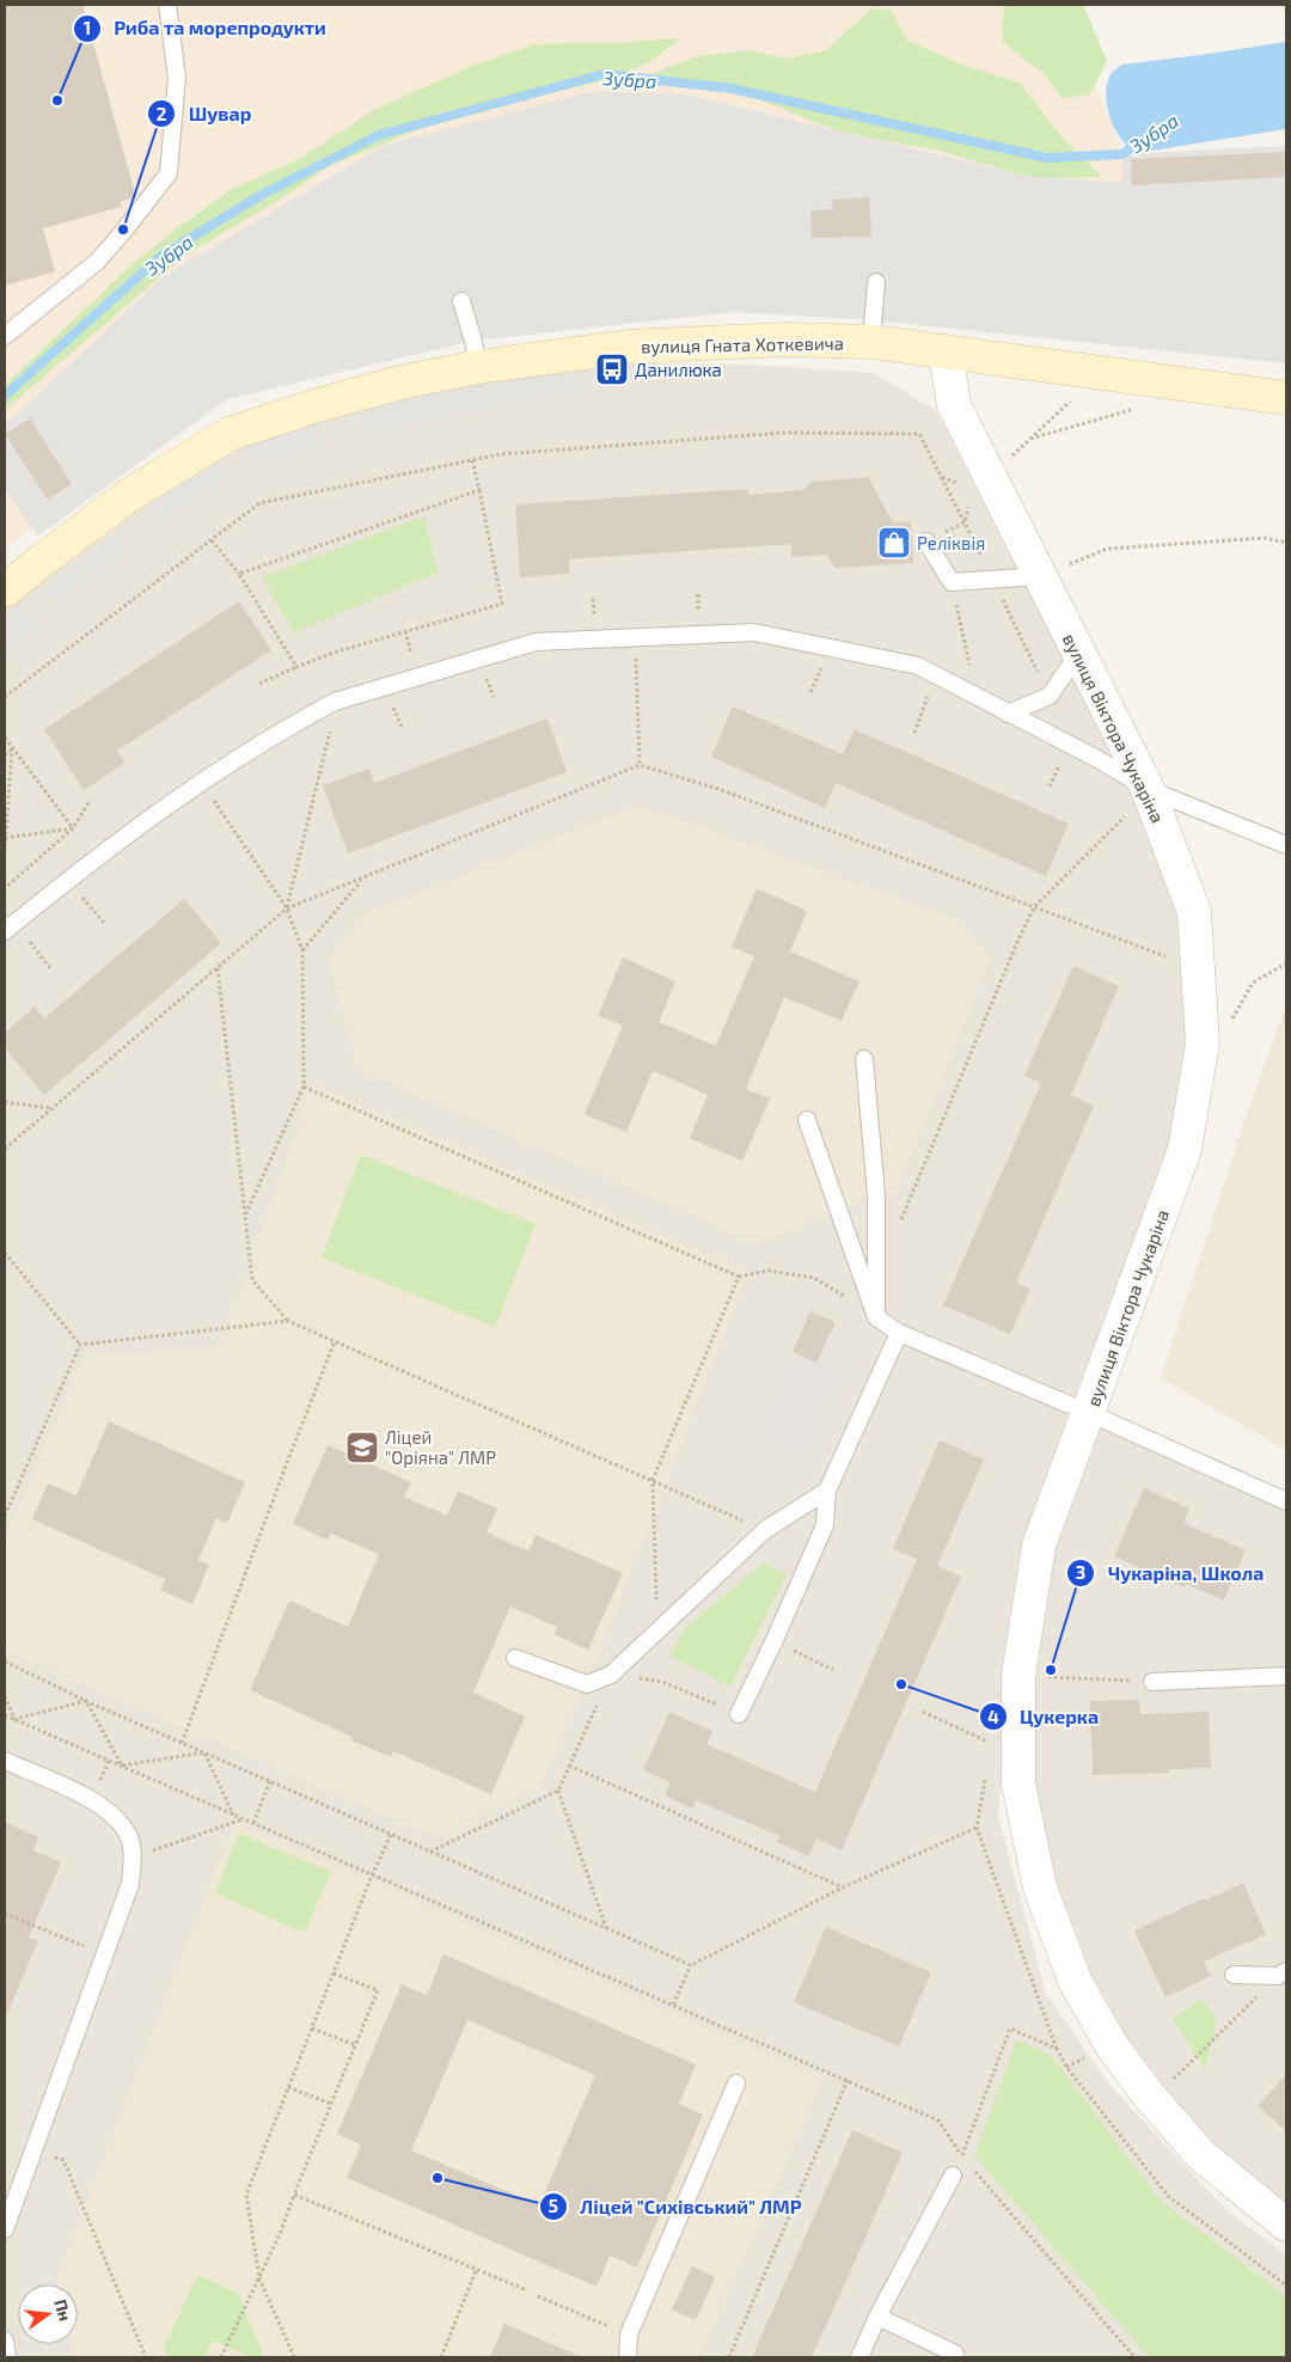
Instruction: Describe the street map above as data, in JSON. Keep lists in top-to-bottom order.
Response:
{
  "streets": {
    "street": ["вулиця Гната Хоткевича", "вулиця Віктора Чукаріна"]
  },
  "crossings": [
    ["вулиця Гната Хоткевича", "вулиця Віктора Чукаріна"]
  ],
  "water": ["Зубра"],
  "places": {
    "other": [
      "Риба та морепродукти",
      "Шувар",
      "Чукаріна, Школа",
      "Цукерка",
      "Ліцей \"Сихівський\" ЛМР"
    ],
    "bus stop": ["Данилюка"],
    "shop": ["Реліквія"],
    "school or university": ["Ліцей \"Оріяна\" ЛМР"]
  },
  "north": "right"
}
